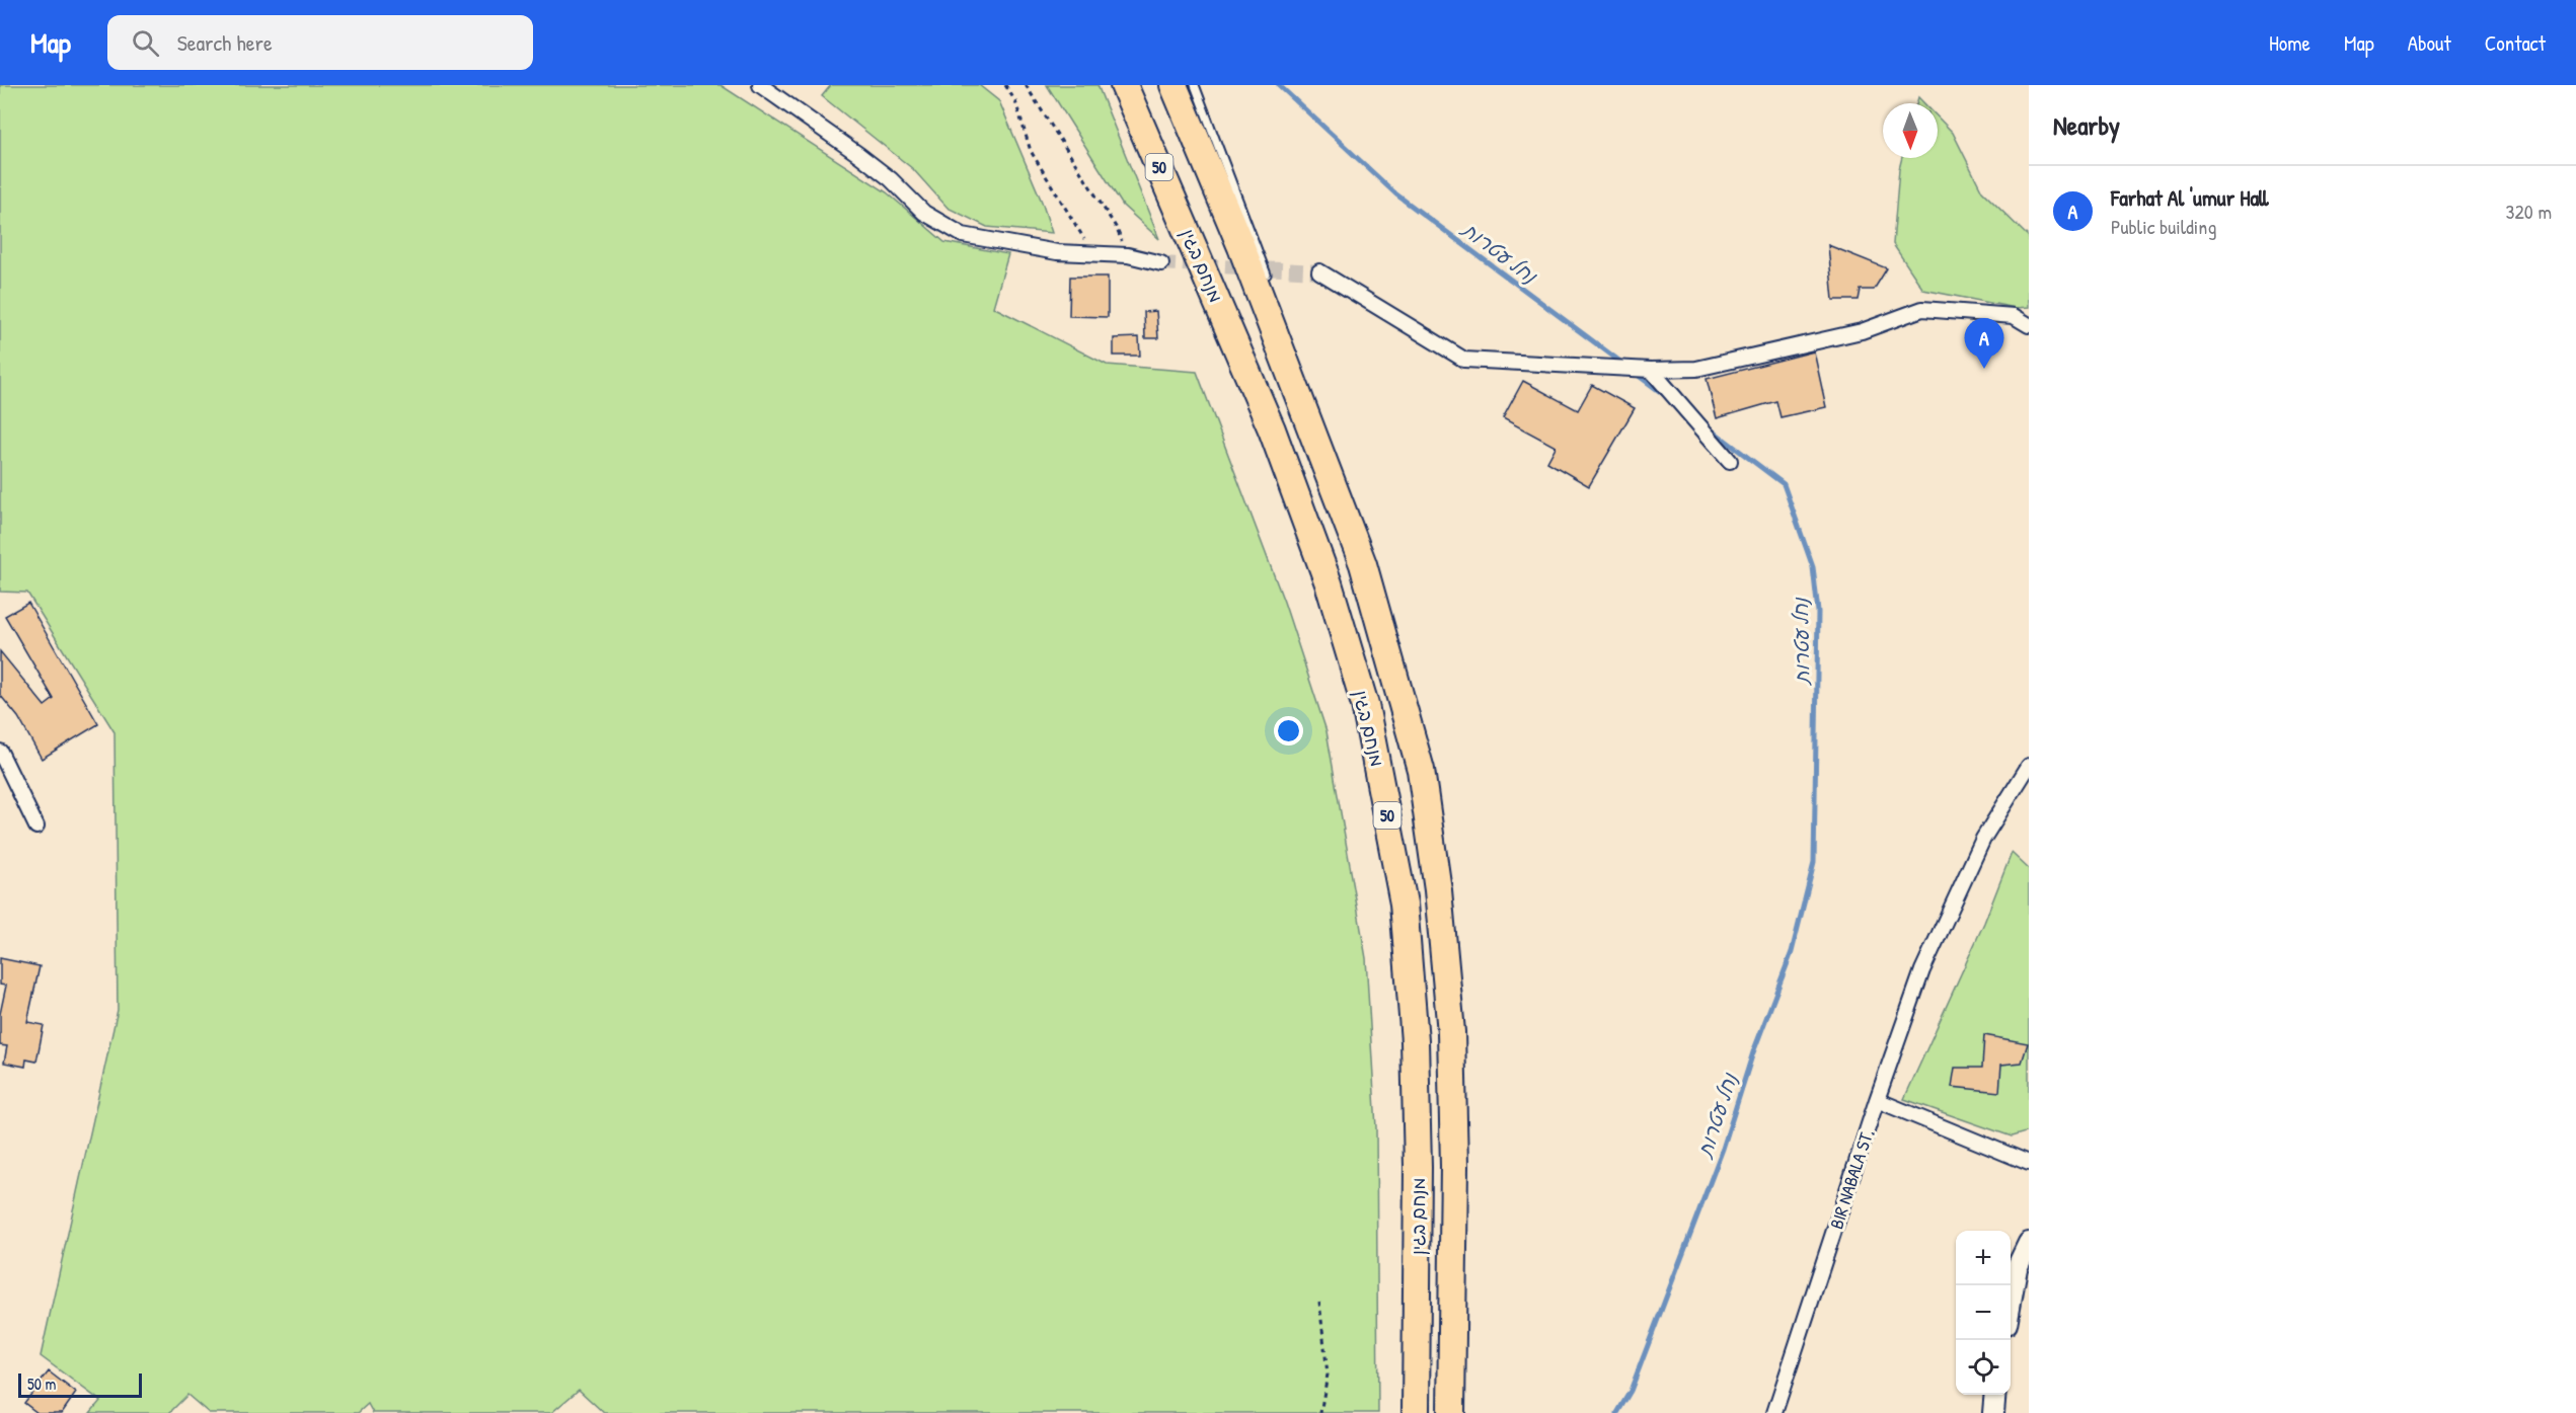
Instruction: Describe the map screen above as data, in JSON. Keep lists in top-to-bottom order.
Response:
{
  "streets": {
    "highway": ["50", "מנחם בגין"],
    "street": ["BIR NABALA ST,"]
  },
  "water": ["נחל עטרות"],
  "scale_bar": "50 m",
  "north": "bottom",
  "page": {
    "header": "Map",
    "search": "Search here",
    "nav": [
      "Home",
      "Map",
      "About",
      "Contact"
    ],
    "heading": "Nearby",
    "list": [
      {
        "mark": "A",
        "name": "Farhat Al 'umur Hall",
        "note": "Public building",
        "value": "320 m"
      }
    ],
    "pins": "A",
    "map_buttons": ["+", "−"],
    "scale": "50 m"
  }
}
